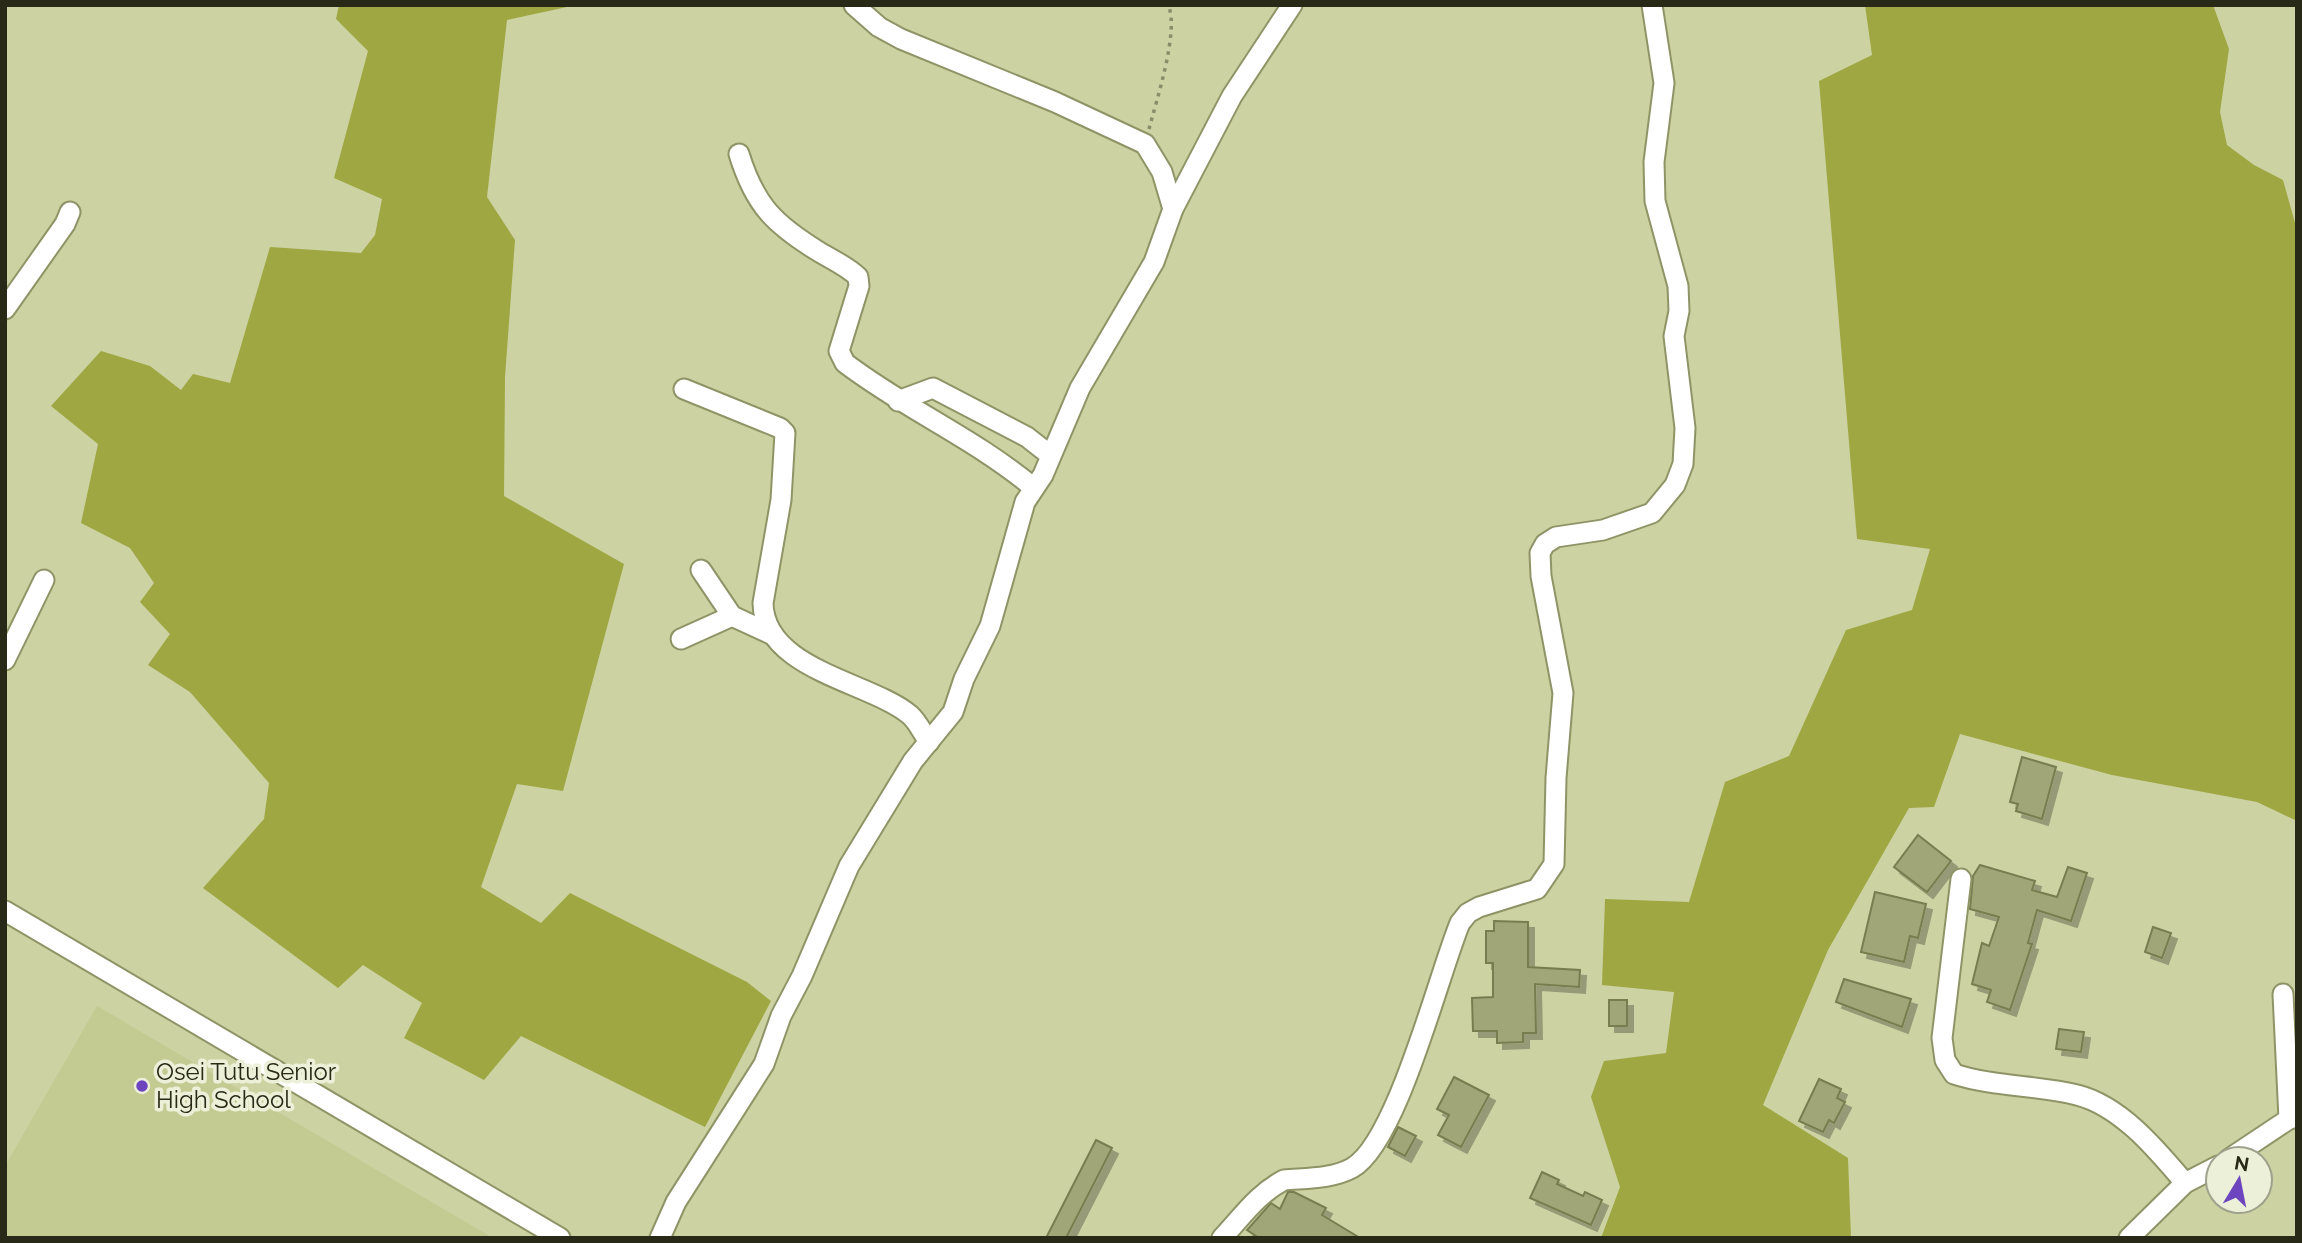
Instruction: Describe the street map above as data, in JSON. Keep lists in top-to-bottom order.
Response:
{
  "places": ["Osei Tutu Senior High School"],
  "north": "top"
}
